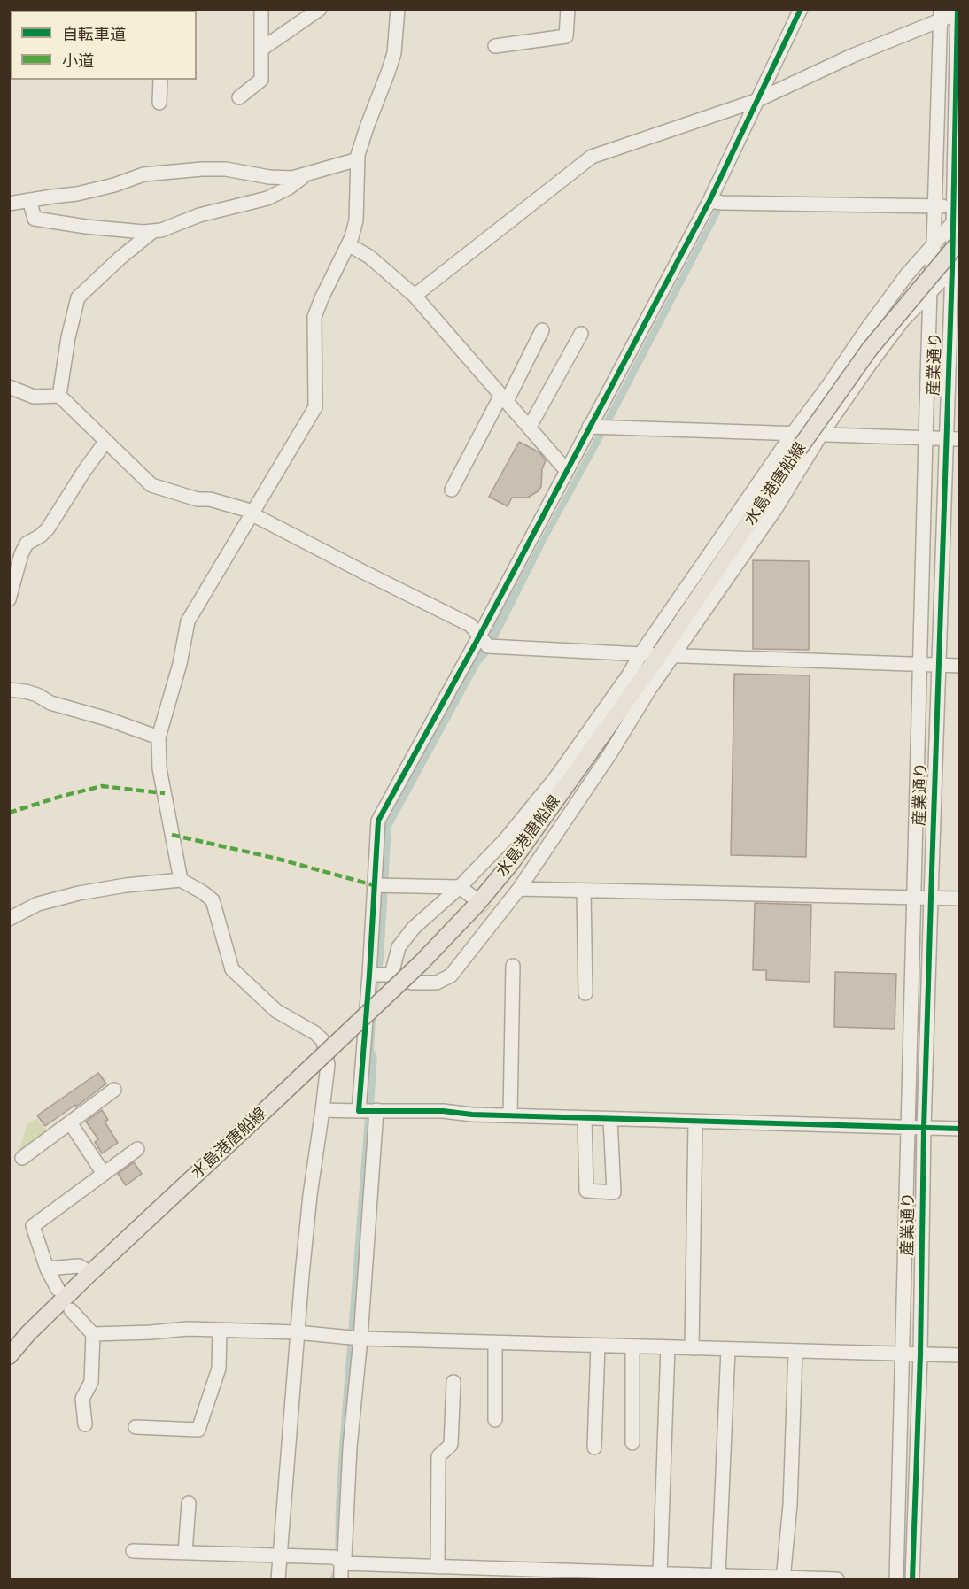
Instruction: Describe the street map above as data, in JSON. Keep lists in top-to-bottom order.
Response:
{
  "streets": {
    "main road": ["水島港唐船線"],
    "street": ["産業通り"]
  },
  "legend": ["自転車道", "小道"]
}
